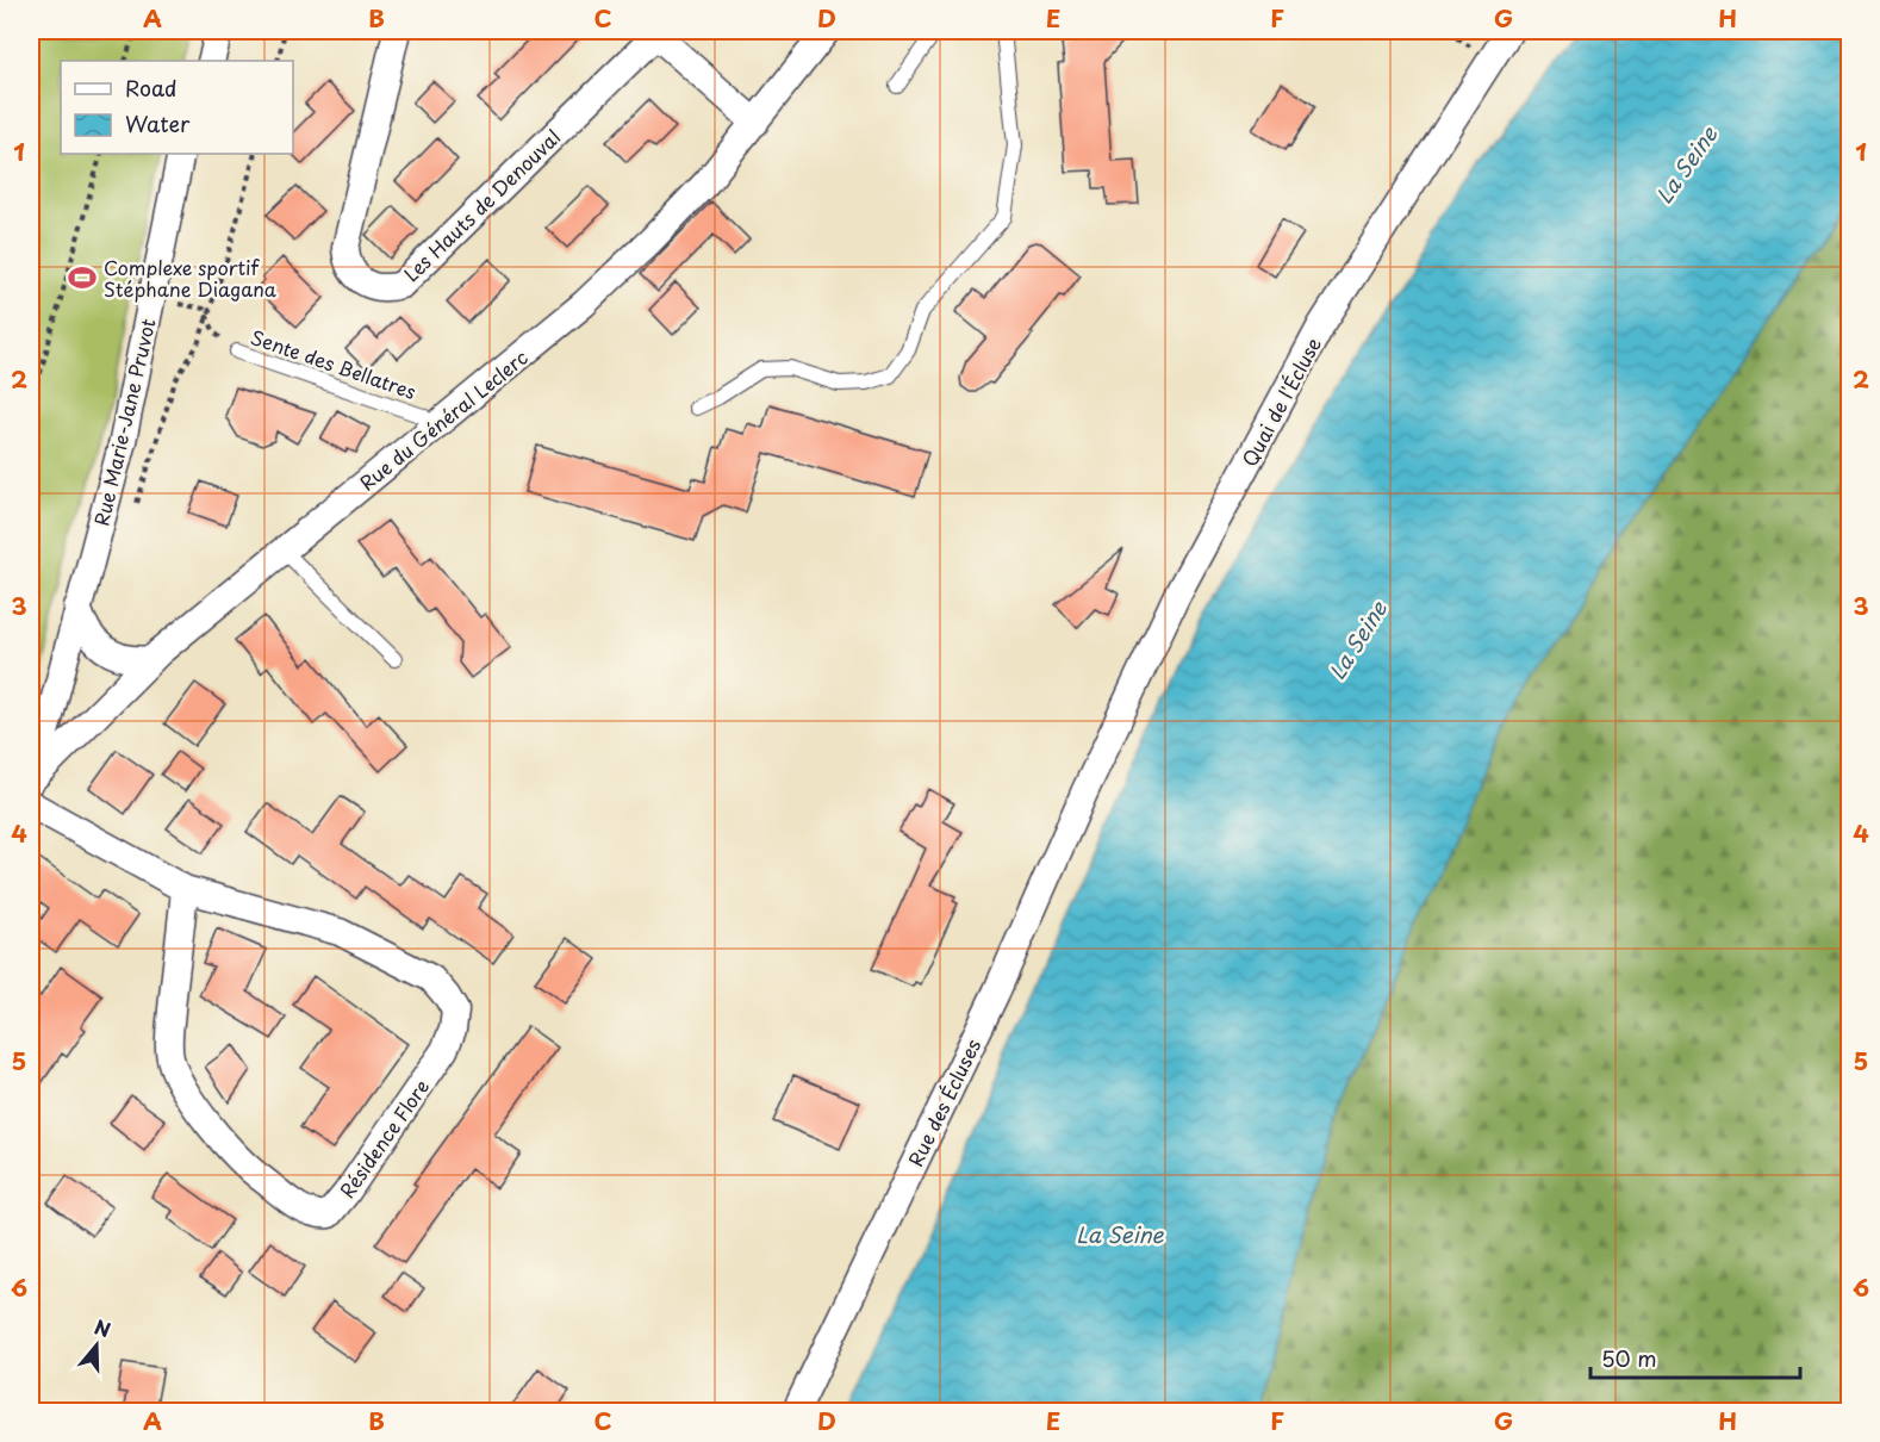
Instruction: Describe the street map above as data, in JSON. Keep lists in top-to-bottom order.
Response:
{
  "streets": {
    "street": [
      "Les Hauts de Denouval",
      "Quai de l'Écluse",
      "Rue du Général Leclerc",
      "Rue Marie-Jane Pruvot",
      "Rue des Écluses",
      "Résidence Flore"
    ],
    "lane": ["Sente des Bellatres"]
  },
  "crossings": [
    ["Les Hauts de Denouval", "Rue du Général Leclerc"],
    ["Sente des Bellatres", "Rue du Général Leclerc"],
    ["Sente des Bellatres", "Rue Marie-Jane Pruvot"],
    ["Quai de l'Écluse", "Rue des Écluses"],
    ["Rue du Général Leclerc", "Rue Marie-Jane Pruvot"]
  ],
  "water": ["La Seine"],
  "places": {
    "sports": ["Complexe sportif Stéphane Diagana"]
  },
  "legend": ["Road", "Water"],
  "scale_bar": "50 m",
  "north": "top",
  "grid": {
    "columns": [
      "A",
      "B",
      "C",
      "D",
      "E",
      "F",
      "G",
      "H"
    ],
    "rows": [
      "1",
      "2",
      "3",
      "4",
      "5",
      "6"
    ]
  }
}
